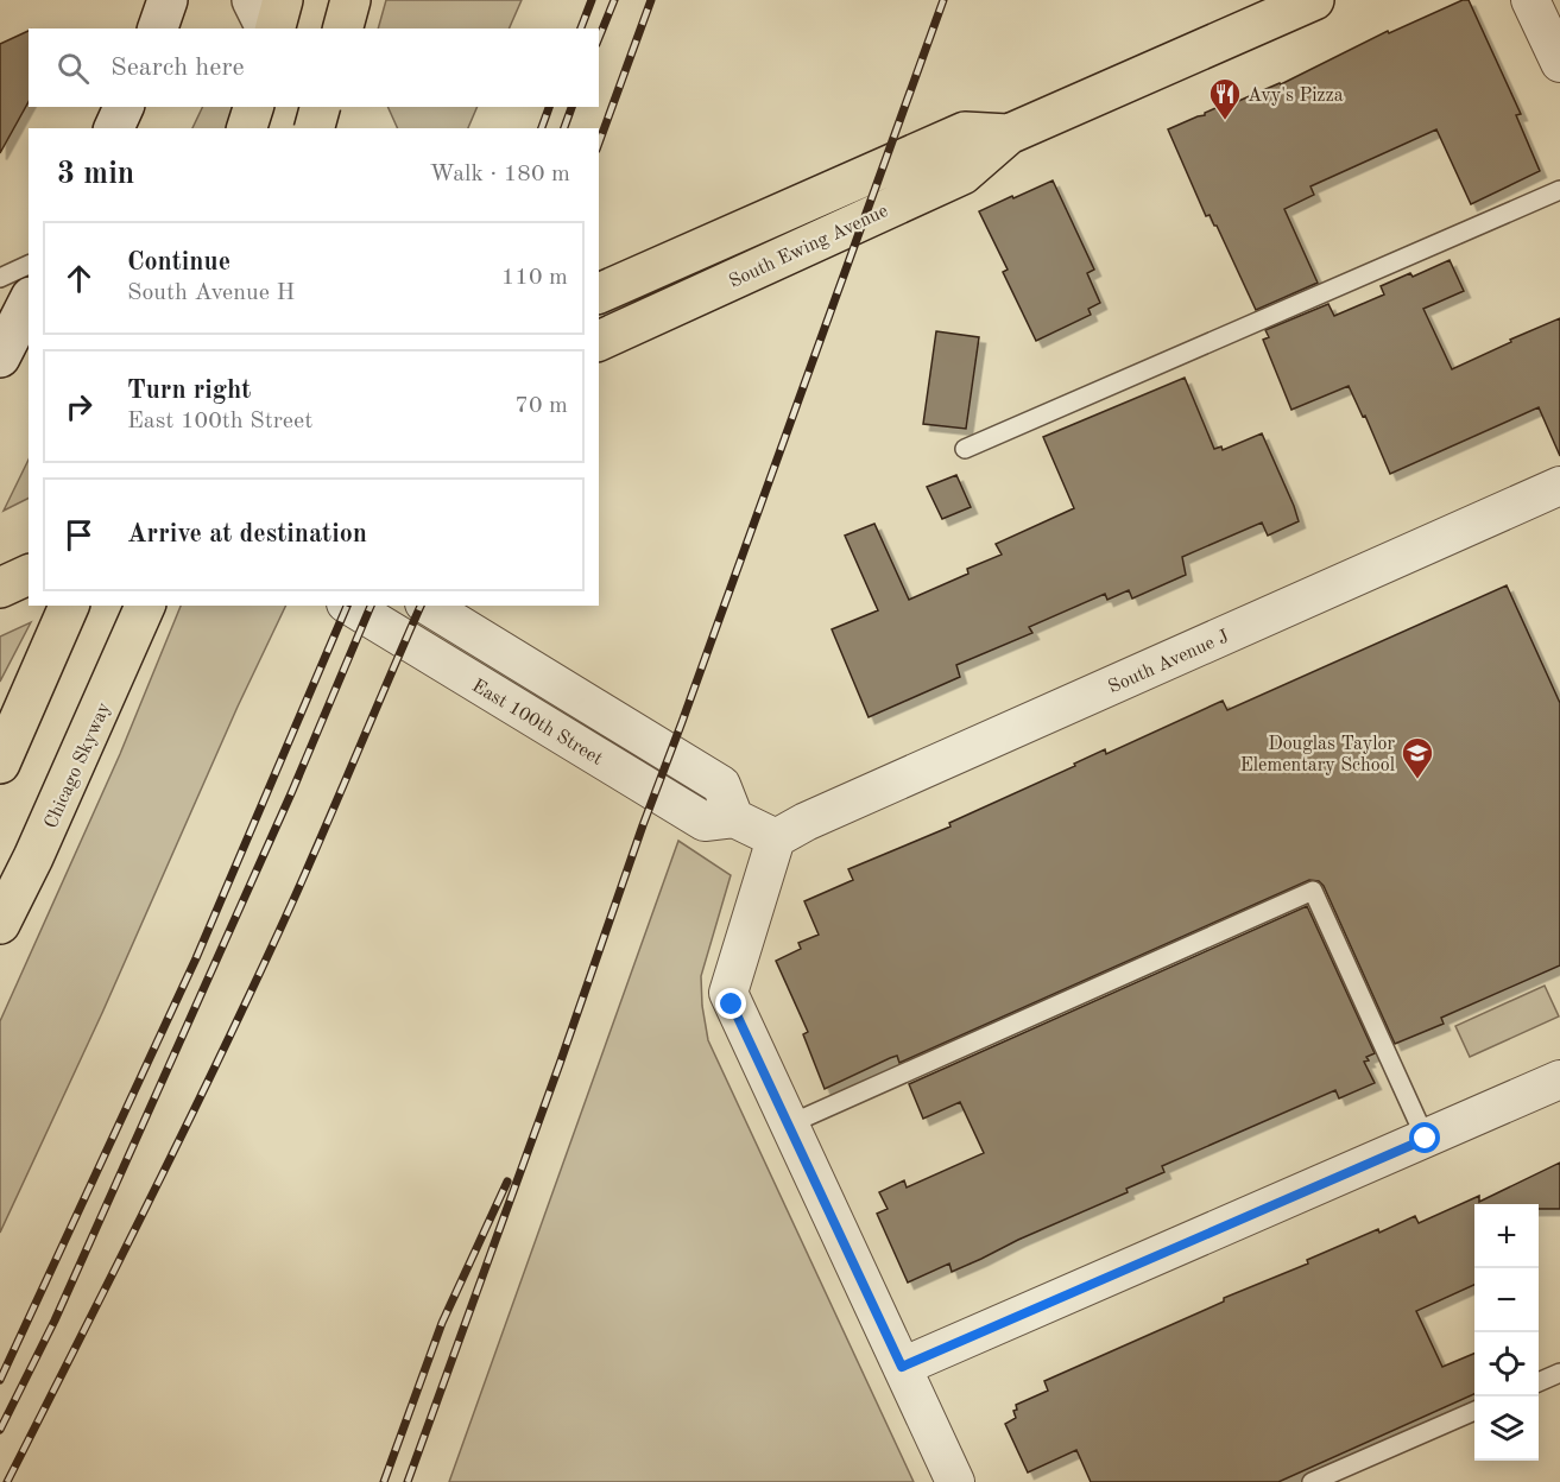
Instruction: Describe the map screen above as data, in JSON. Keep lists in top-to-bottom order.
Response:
{
  "streets": {
    "main road": ["South Ewing Avenue", "Chicago Skyway"],
    "street": ["South Avenue J", "East 100th Street"]
  },
  "crossings": [
    ["South Avenue J", "East 100th Street"]
  ],
  "places": {
    "restaurant": ["Avy's Pizza"],
    "school or university": ["Douglas Taylor Elementary School"]
  },
  "page": {
    "search": "Search here",
    "heading": ["3 min", "Walk · 180 m"],
    "list": [
      ["Continue", "South Avenue H", "110 m"],
      ["Turn right", "East 100th Street", "70 m"],
      "Arrive at destination"
    ],
    "map_buttons": ["+", "−"]
  }
}
